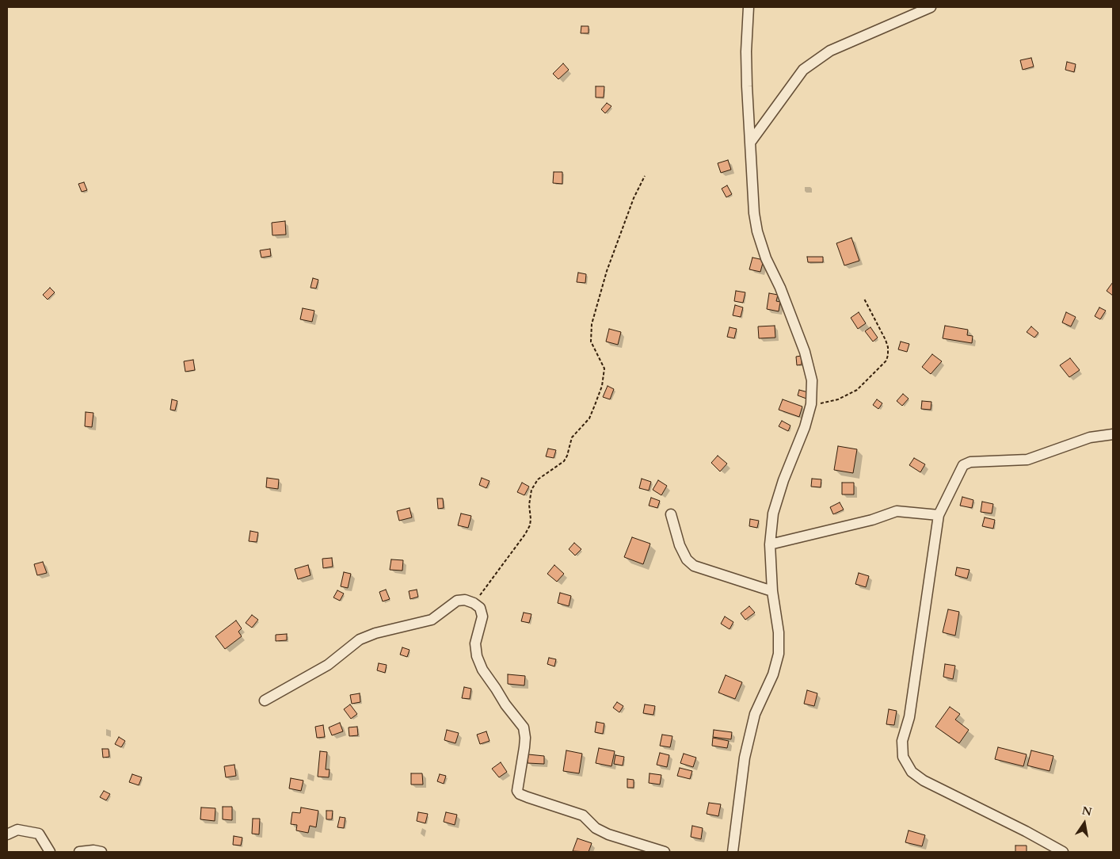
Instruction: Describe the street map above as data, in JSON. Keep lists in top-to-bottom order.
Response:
{
  "north": "top"
}
